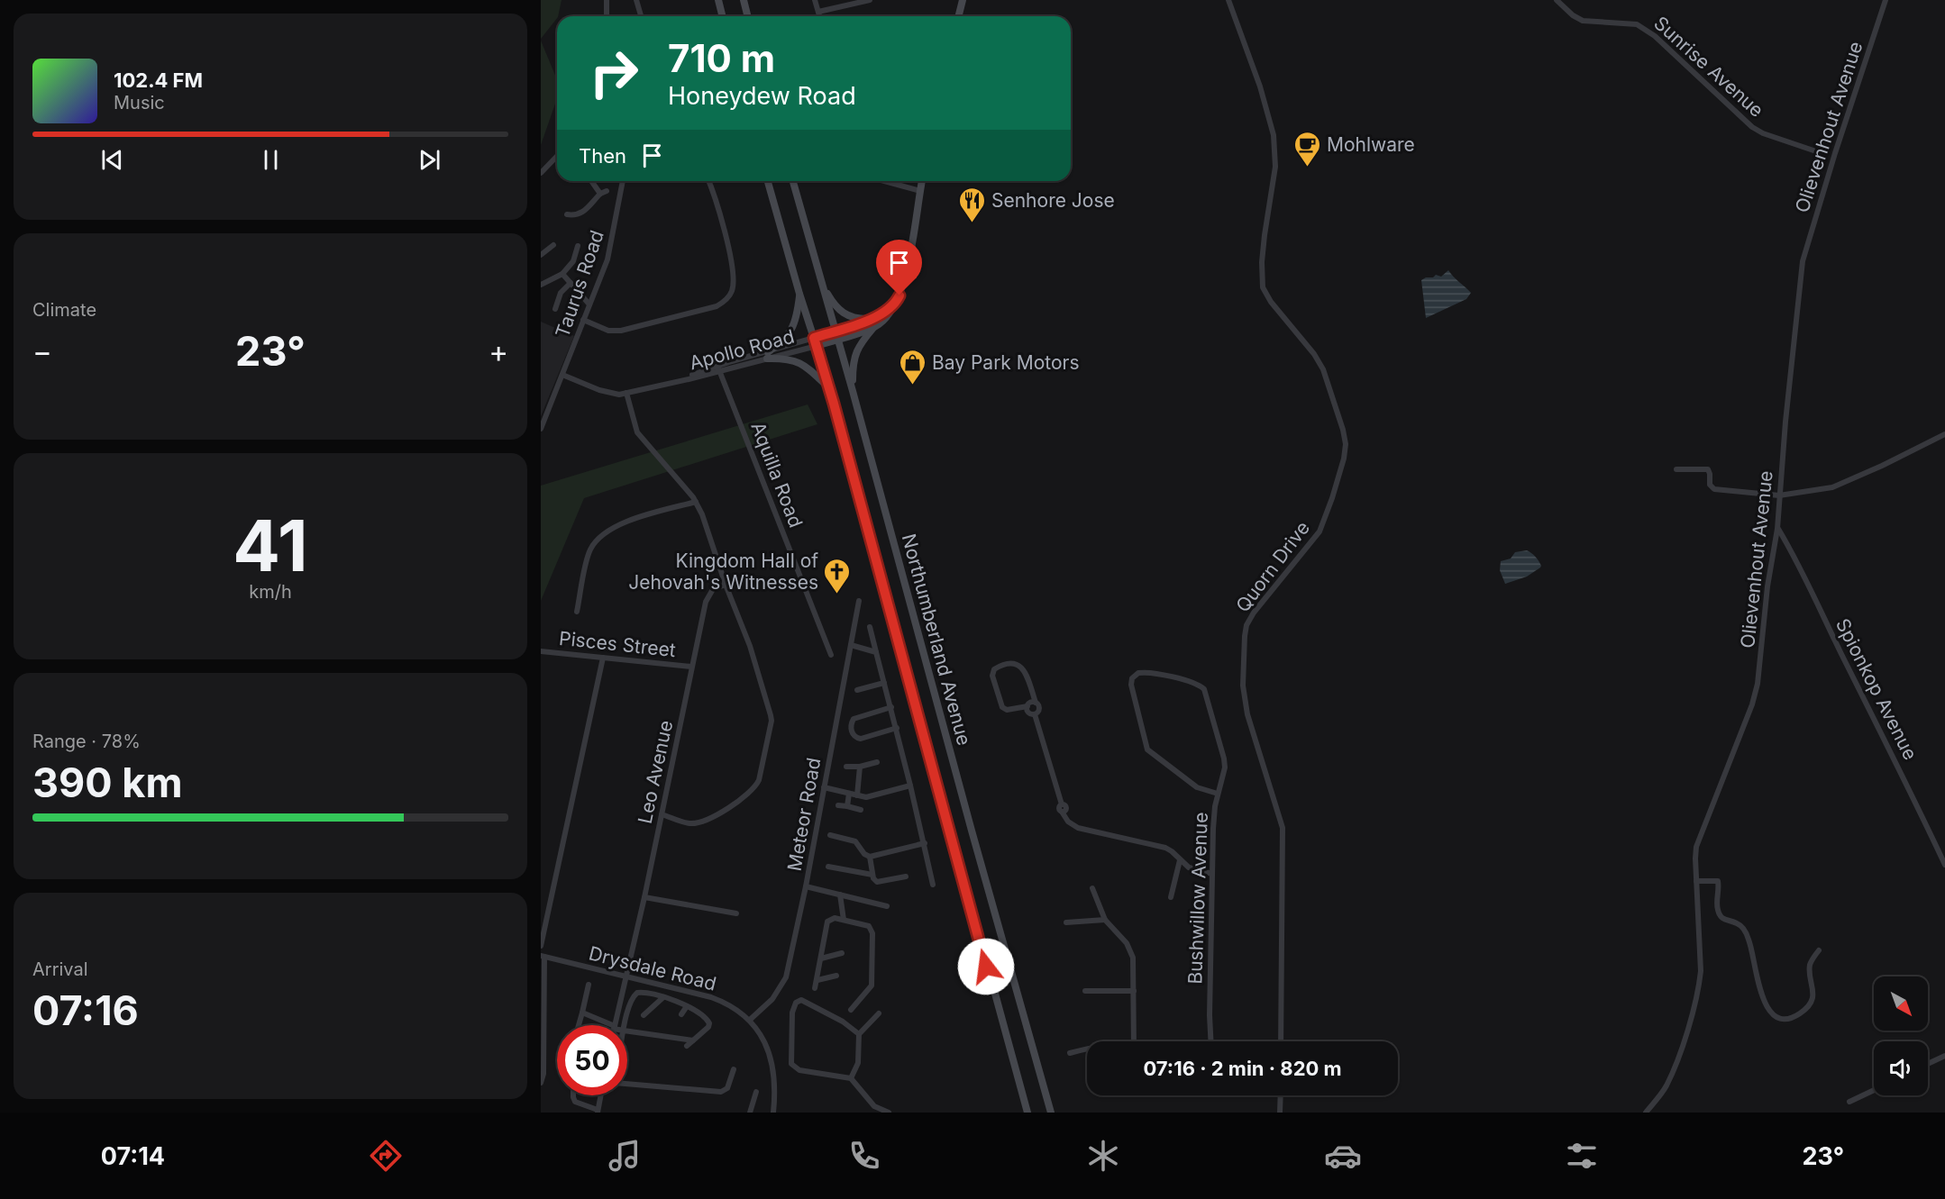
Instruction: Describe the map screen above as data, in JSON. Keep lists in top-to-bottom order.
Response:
{
  "streets": {
    "main road": ["Northumberland Avenue"],
    "street": [
      "Sunrise Avenue",
      "Olievenhout Avenue",
      "Taurus Road",
      "Apollo Road",
      "Aquilla Road",
      "Quorn Drive",
      "Pisces Street",
      "Spionkop Avenue",
      "Leo Avenue",
      "Meteor Road",
      "Bushwillow Avenue",
      "Drysdale Road"
    ]
  },
  "crossings": [
    ["Olievenhout Avenue", "Spionkop Avenue"],
    ["Taurus Road", "Apollo Road"],
    ["Apollo Road", "Aquilla Road"],
    ["Apollo Road", "Northumberland Avenue"],
    ["Pisces Street", "Leo Avenue"],
    ["Leo Avenue", "Drysdale Road"],
    ["Meteor Road", "Drysdale Road"]
  ],
  "places": {
    "cafe": ["Mohlware"],
    "restaurant": ["Senhore Jose"],
    "shop": ["Bay Park Motors"],
    "church": ["Kingdom Hall of Jehovah's Witnesses"]
  },
  "north": "bottom right",
  "page": {
    "turn": ["710 m", "Honeydew Road"],
    "song": ["102.4 FM", "Music"],
    "then": "Then",
    "tile": [
      "Climate",
      ["41", "km/h"],
      ["Range · 78%", "390 km"],
      ["Arrival", "07:16"]
    ],
    "heat": ["−", "23°", "+"],
    "limit": "50",
    "trip": "07:16 · 2 min · 820 m",
    "tabs": ["07:14", "23°"]
  }
}
